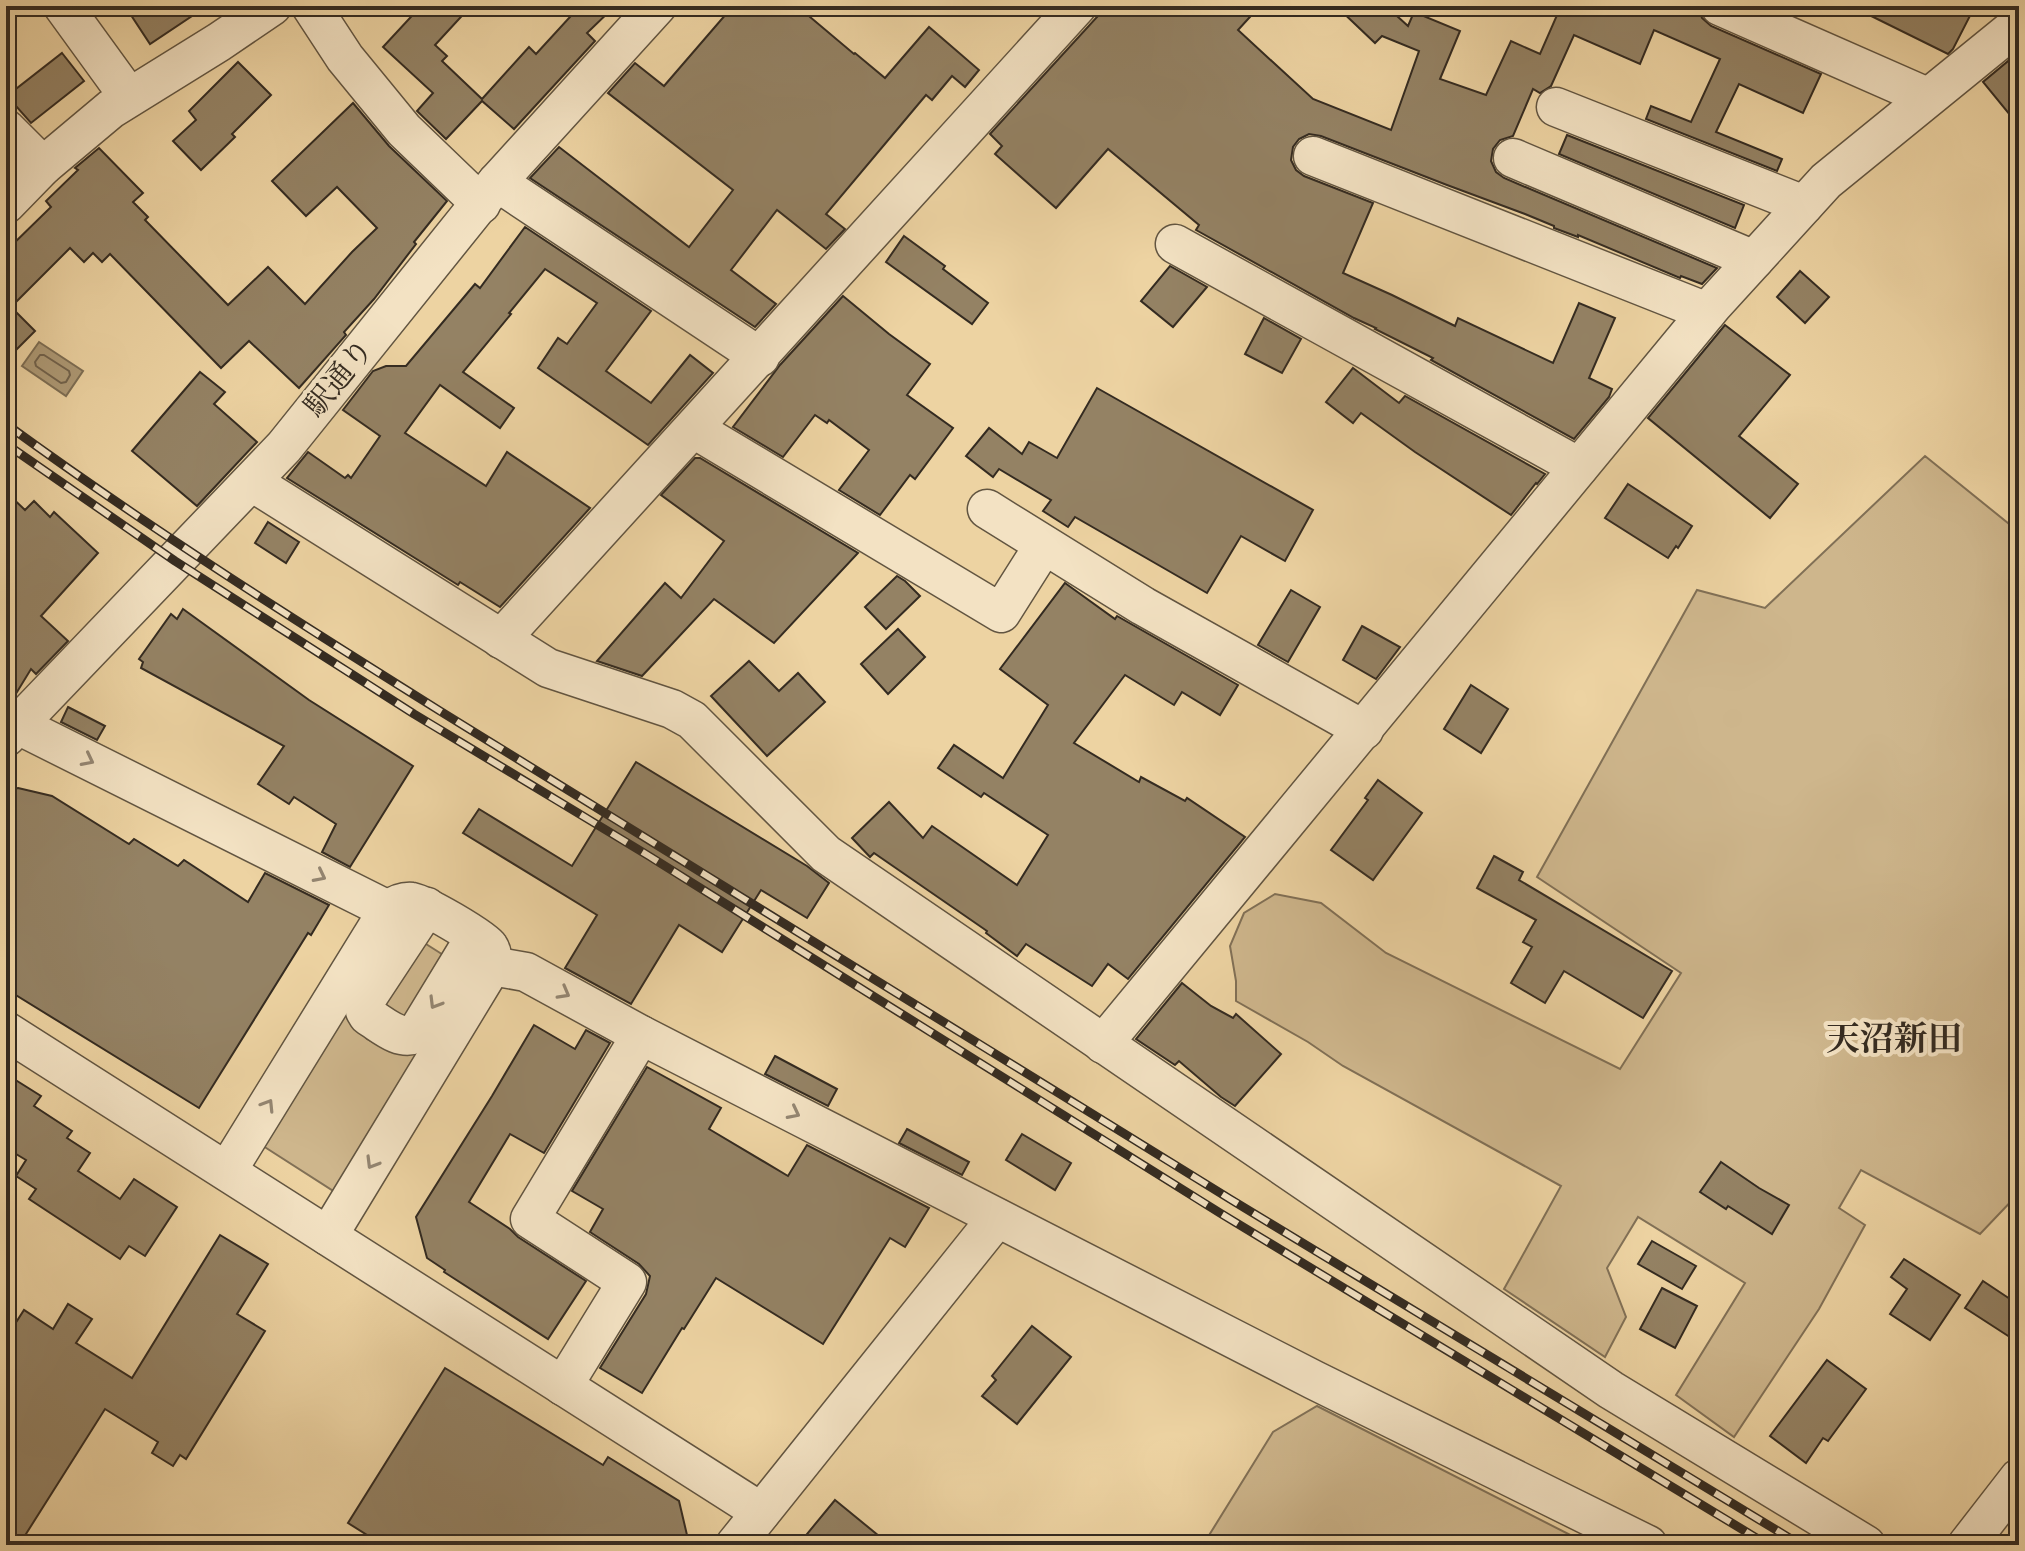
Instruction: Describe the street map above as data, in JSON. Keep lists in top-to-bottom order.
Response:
{
  "streets": {
    "street": ["駅通り"]
  },
  "districts": ["天沼新田"]
}
